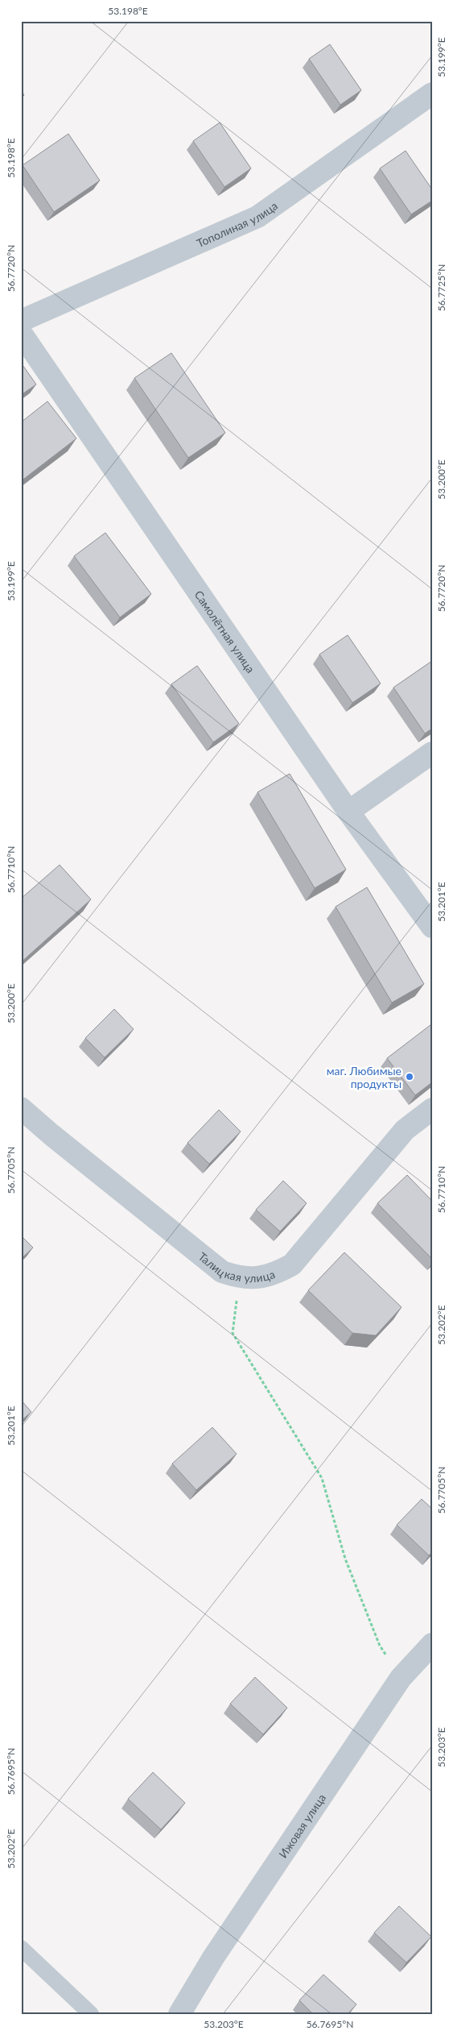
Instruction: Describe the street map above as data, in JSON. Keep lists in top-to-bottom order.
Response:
{
  "streets": {
    "street": [
      "Тополиная улица",
      "Самолётная улица",
      "Талицкая улица",
      "Ижовая улица"
    ]
  },
  "places": ["маг. Любимые продукты"],
  "coordinates": [
    "53.198°E",
    "53.199°E",
    "56.7720°N",
    "56.7725°N",
    "53.200°E",
    "56.7710°N",
    "53.201°E",
    "56.7705°N",
    "53.202°E",
    "53.203°E",
    "56.7695°N"
  ]
}
